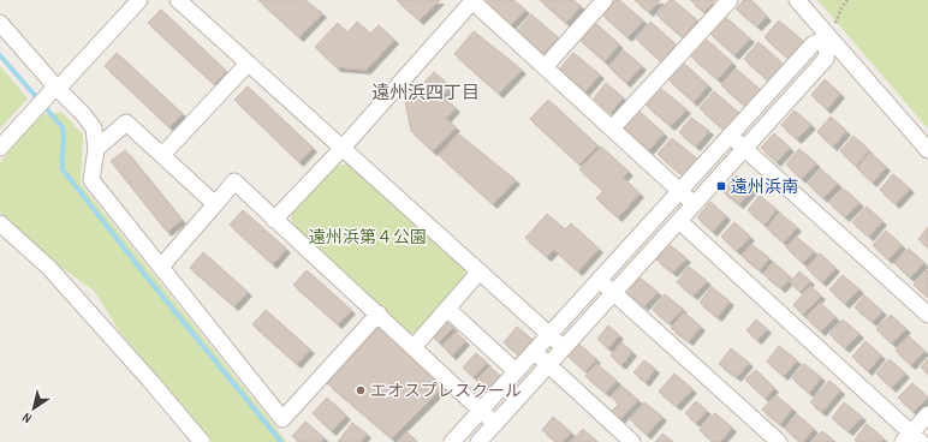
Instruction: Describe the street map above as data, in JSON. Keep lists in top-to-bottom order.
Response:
{
  "districts": ["遠州浜四丁目"],
  "parks": ["遠州浜第４公園"],
  "places": {
    "transit": ["遠州浜南"],
    "other": ["エオスプレスクール"]
  },
  "north": "bottom left"
}
